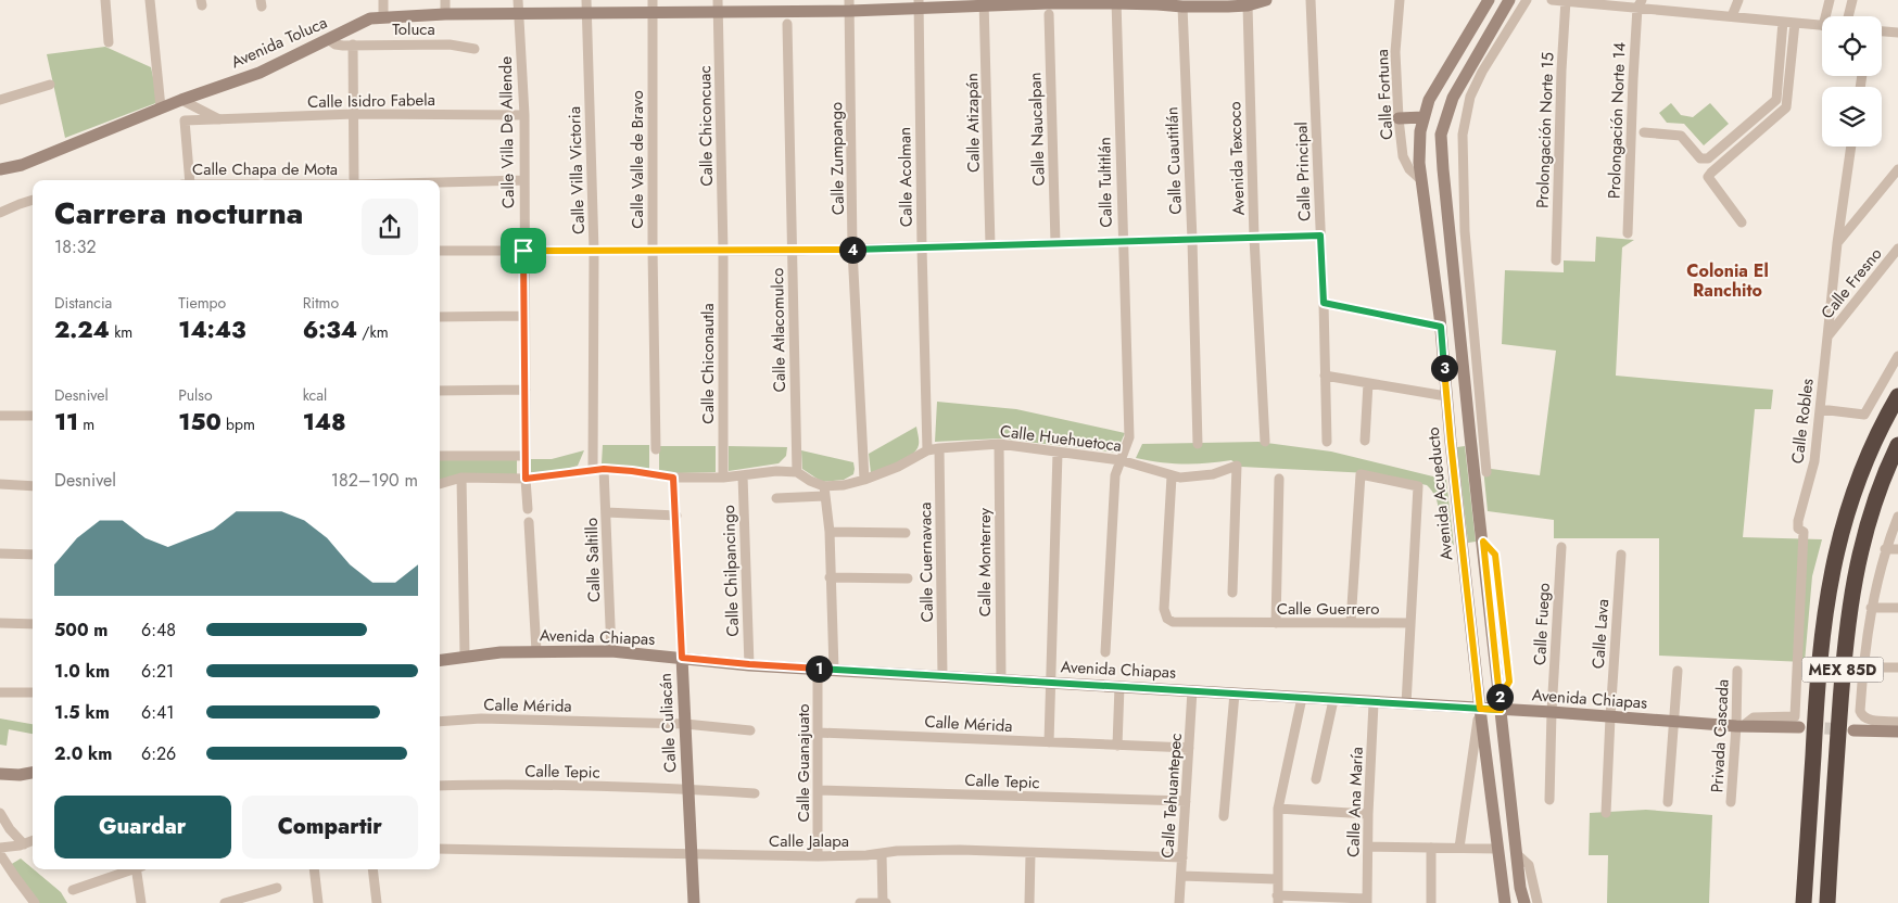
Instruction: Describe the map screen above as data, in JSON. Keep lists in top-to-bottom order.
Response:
{
  "streets": {
    "highway": ["MEX 85D"],
    "street": [
      "Toluca",
      "Avenida Toluca",
      "Calle Fortuna",
      "Calle Isidro Fabela",
      "Prolongación Norte 14",
      "Calle Atizapán",
      "Calle Chiconcuac",
      "Calle Naucalpan",
      "Prolongación Norte 15",
      "Calle Villa De Allende",
      "Calle Zumpango",
      "Avenida Texcoco",
      "Calle Valle de Bravo",
      "Calle Cuautitlán",
      "Calle Chapa de Mota",
      "Calle Villa Victoria",
      "Calle Principal",
      "Calle Acolman",
      "Calle Tultitlán",
      "Calle Fresno",
      "Calle Atlacomulco",
      "Calle Chiconautla",
      "Calle Robles",
      "Calle Huehuetoca",
      "Avenida Acueducto",
      "Calle Saltillo",
      "Calle Cuernavaca",
      "Calle Monterrey",
      "Calle Chilpancingo",
      "Calle Guerrero",
      "Calle Fuego",
      "Calle Lava",
      "Avenida Chiapas",
      "Calle Mérida",
      "Calle Culiacán",
      "Privada Cascada",
      "Calle Guanajuato",
      "Calle Tepic",
      "Calle Tehuantepec",
      "Calle Ana María",
      "Calle Jalapa"
    ]
  },
  "crossings": [
    ["Toluca", "Avenida Toluca"],
    ["Avenida Toluca", "Calle Isidro Fabela"],
    ["Avenida Toluca", "Calle Atizapán"],
    ["Avenida Toluca", "Calle Chiconcuac"],
    ["Avenida Toluca", "Calle Naucalpan"],
    ["Avenida Toluca", "Calle Villa De Allende"],
    ["Avenida Toluca", "Calle Zumpango"],
    ["Avenida Toluca", "Avenida Texcoco"],
    ["Avenida Toluca", "Calle Valle de Bravo"],
    ["Avenida Toluca", "Calle Cuautitlán"],
    ["Avenida Toluca", "Calle Villa Victoria"],
    ["Avenida Toluca", "Calle Acolman"],
    ["Avenida Toluca", "Calle Tultitlán"],
    ["Avenida Toluca", "Calle Atlacomulco"],
    ["Calle Fortuna", "Avenida Acueducto"],
    ["Calle Isidro Fabela", "Calle Villa De Allende"],
    ["Calle Chiconcuac", "Calle Chiconautla"],
    ["Calle Villa De Allende", "Calle Chapa de Mota"],
    ["Calle Zumpango", "Calle Huehuetoca"],
    ["Calle Acolman", "Calle Huehuetoca"],
    ["Calle Tultitlán", "Calle Huehuetoca"],
    ["Calle Fresno", "Calle Robles"],
    ["Calle Robles", "Avenida Chiapas"],
    ["Calle Robles", "Privada Cascada"],
    ["Calle Huehuetoca", "Calle Cuernavaca"],
    ["Calle Huehuetoca", "Calle Monterrey"],
    ["Calle Huehuetoca", "Calle Guerrero"],
    ["Avenida Acueducto", "Avenida Chiapas"],
    ["Calle Saltillo", "Avenida Chiapas"],
    ["Calle Cuernavaca", "Avenida Chiapas"],
    ["Calle Monterrey", "Avenida Chiapas"],
    ["Calle Chilpancingo", "Avenida Chiapas"],
    ["Calle Fuego", "Avenida Chiapas"],
    ["Calle Lava", "Avenida Chiapas"],
    ["Avenida Chiapas", "Calle Culiacán"],
    ["Avenida Chiapas", "Privada Cascada"],
    ["Avenida Chiapas", "Calle Guanajuato"],
    ["Avenida Chiapas", "Calle Tehuantepec"],
    ["Avenida Chiapas", "Calle Ana María"],
    ["Calle Mérida", "Calle Culiacán"],
    ["Calle Mérida", "Calle Guanajuato"],
    ["Calle Mérida", "Calle Tehuantepec"],
    ["Calle Culiacán", "Calle Tepic"],
    ["Calle Culiacán", "Calle Jalapa"],
    ["Calle Guanajuato", "Calle Tepic"],
    ["Calle Guanajuato", "Calle Jalapa"],
    ["Calle Tepic", "Calle Tehuantepec"],
    ["Calle Tehuantepec", "Calle Jalapa"]
  ],
  "districts": ["Colonia El Ranchito"],
  "page": {
    "heading": ["Carrera nocturna", "18:32"],
    "pins": [
      "4",
      "3",
      "1",
      "2"
    ],
    "stats": [
      ["Distancia", "2.24 km"],
      ["Tiempo", "14:43"],
      ["Ritmo", "6:34 /km"],
      ["Desnivel", "11 m"],
      ["Pulso", "150 bpm"],
      ["kcal", "148"]
    ],
    "chart": ["Desnivel", "182–190 m"],
    "list": [
      {
        "name": "500 m",
        "note": "6:48"
      },
      {
        "name": "1.0 km",
        "note": "6:21"
      },
      {
        "name": "1.5 km",
        "note": "6:41"
      },
      {
        "name": "2.0 km",
        "note": "6:26"
      }
    ],
    "buttons": ["Guardar", "Compartir"]
  }
}
